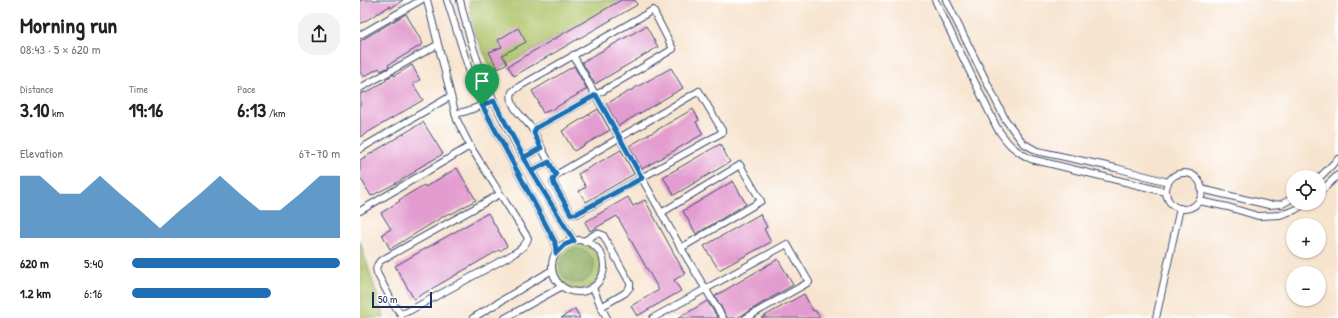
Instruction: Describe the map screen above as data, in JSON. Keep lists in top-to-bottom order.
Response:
{
  "scale_bar": "50 m",
  "page": {
    "heading": ["Morning run", "08:43 · 5 × 620 m"],
    "stats": [
      ["Distance", "3.10 km"],
      ["Time", "19:16"],
      ["Pace", "6:13 /km"]
    ],
    "chart": ["Elevation", "67–70 m"],
    "map_buttons": ["+", "−"],
    "list": [
      {
        "name": "620 m",
        "note": "5:40"
      },
      {
        "name": "1.2 km",
        "note": "6:16"
      }
    ],
    "scale": "50 m"
  }
}
